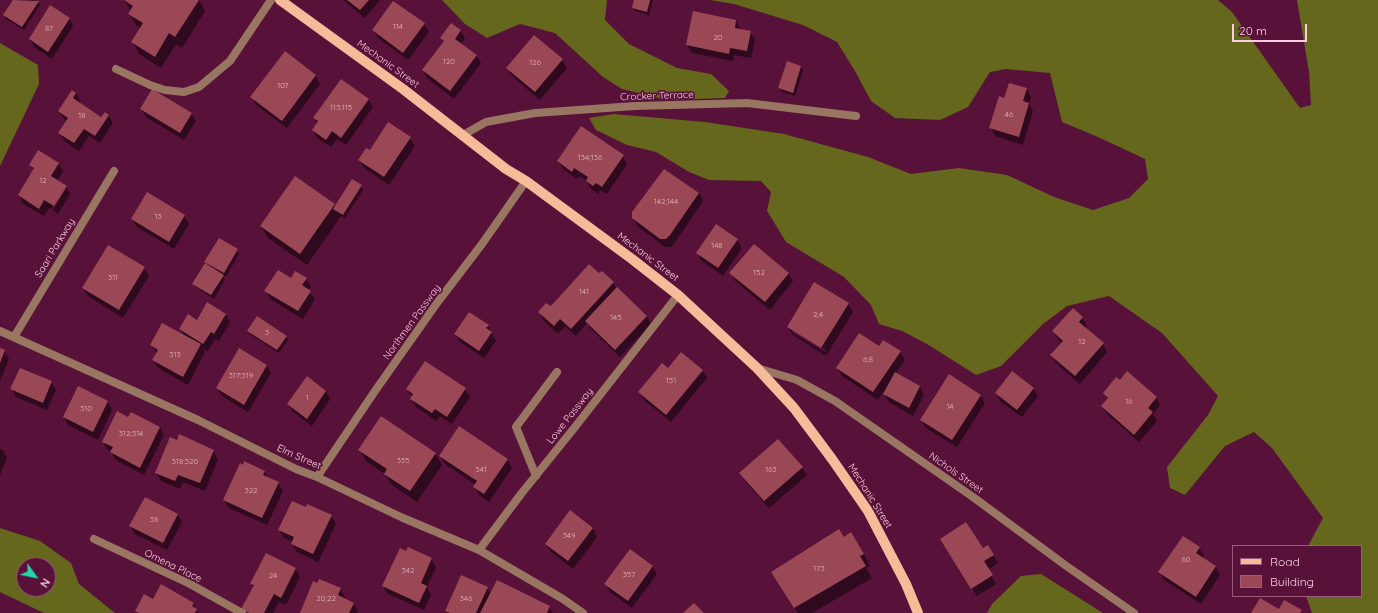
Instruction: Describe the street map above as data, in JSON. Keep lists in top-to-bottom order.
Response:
{
  "streets": {
    "main road": ["Mechanic Street"],
    "street": [
      "Crocker Terrace",
      "Saari Parkway",
      "Northmen Passway",
      "Lowe Passway",
      "Elm Street",
      "Nichols Street",
      "Omena Place"
    ]
  },
  "crossings": [
    ["Mechanic Street", "Crocker Terrace"],
    ["Mechanic Street", "Northmen Passway"],
    ["Mechanic Street", "Lowe Passway"],
    ["Mechanic Street", "Nichols Street"],
    ["Saari Parkway", "Elm Street"],
    ["Northmen Passway", "Elm Street"],
    ["Lowe Passway", "Elm Street"]
  ],
  "house_numbers": [
    "114",
    "87",
    "20",
    "120",
    "126",
    "107",
    "113;115",
    "46",
    "18",
    "134;136",
    "12",
    "142;144",
    "13",
    "148",
    "152",
    "311",
    "141",
    "2;4",
    "145",
    "3",
    "12",
    "313",
    "6;8",
    "317;319",
    "151",
    "1",
    "16",
    "14",
    "310",
    "312;314",
    "335",
    "318;320",
    "341",
    "163",
    "322",
    "38",
    "349",
    "60",
    "173",
    "342",
    "357",
    "24",
    "20;22",
    "346"
  ],
  "legend": ["Road", "Building"],
  "scale_bar": "20 m",
  "north": "bottom right"
}
